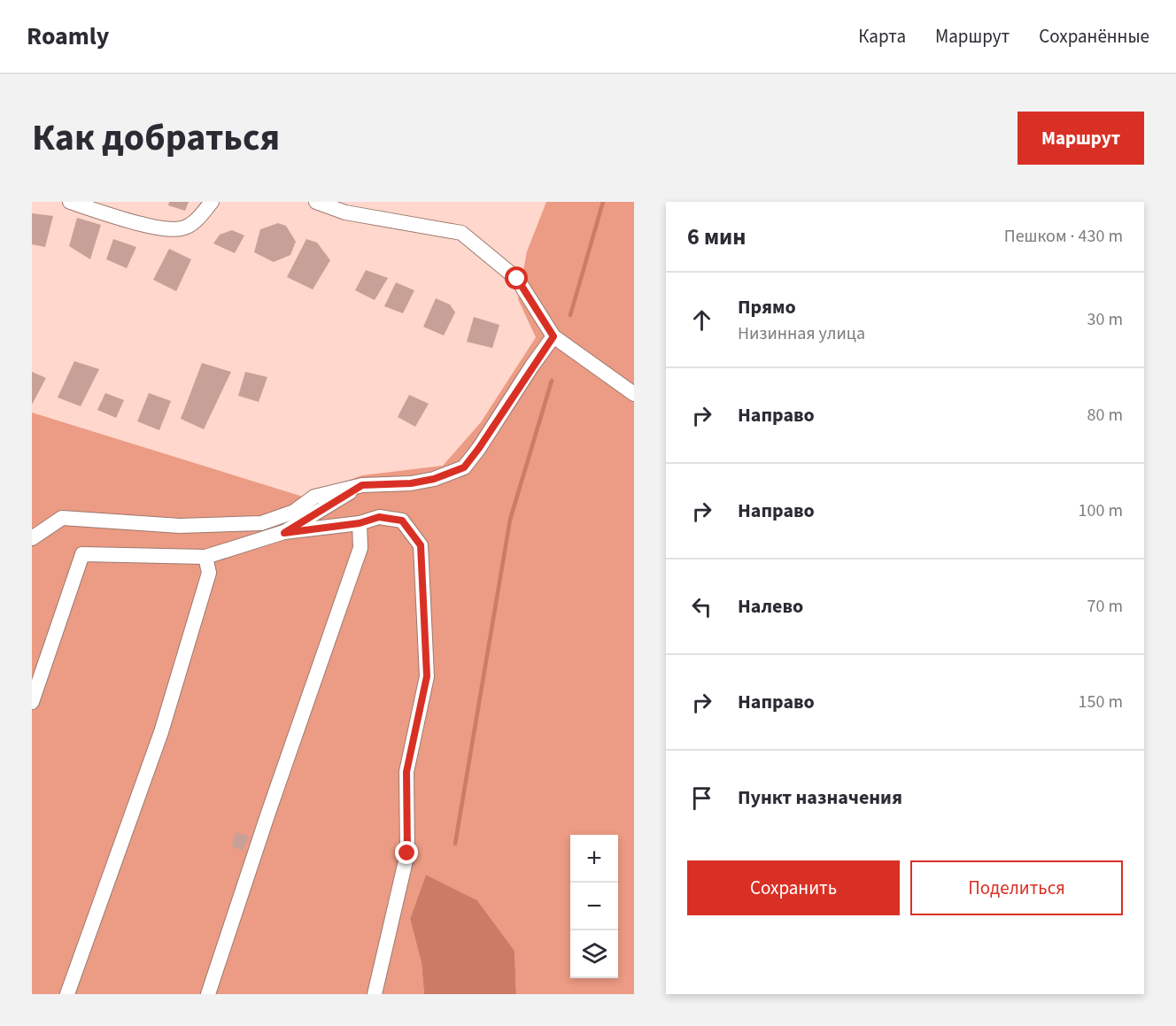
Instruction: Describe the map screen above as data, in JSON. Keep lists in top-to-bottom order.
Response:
{
  "page": {
    "header": "Roamly",
    "nav": ["Карта", "Маршрут", "Сохранённые"],
    "title": "Как добраться",
    "buttons": [
      "Маршрут",
      ["Сохранить", "Поделиться"]
    ],
    "heading": ["6 мин", "Пешком · 430 m"],
    "list": [
      ["Прямо", "Низинная улица", "30 m"],
      ["Направо", "80 m"],
      ["Направо", "100 m"],
      ["Налево", "70 m"],
      ["Направо", "150 m"],
      "Пункт назначения"
    ],
    "map_buttons": ["+", "−"]
  }
}
